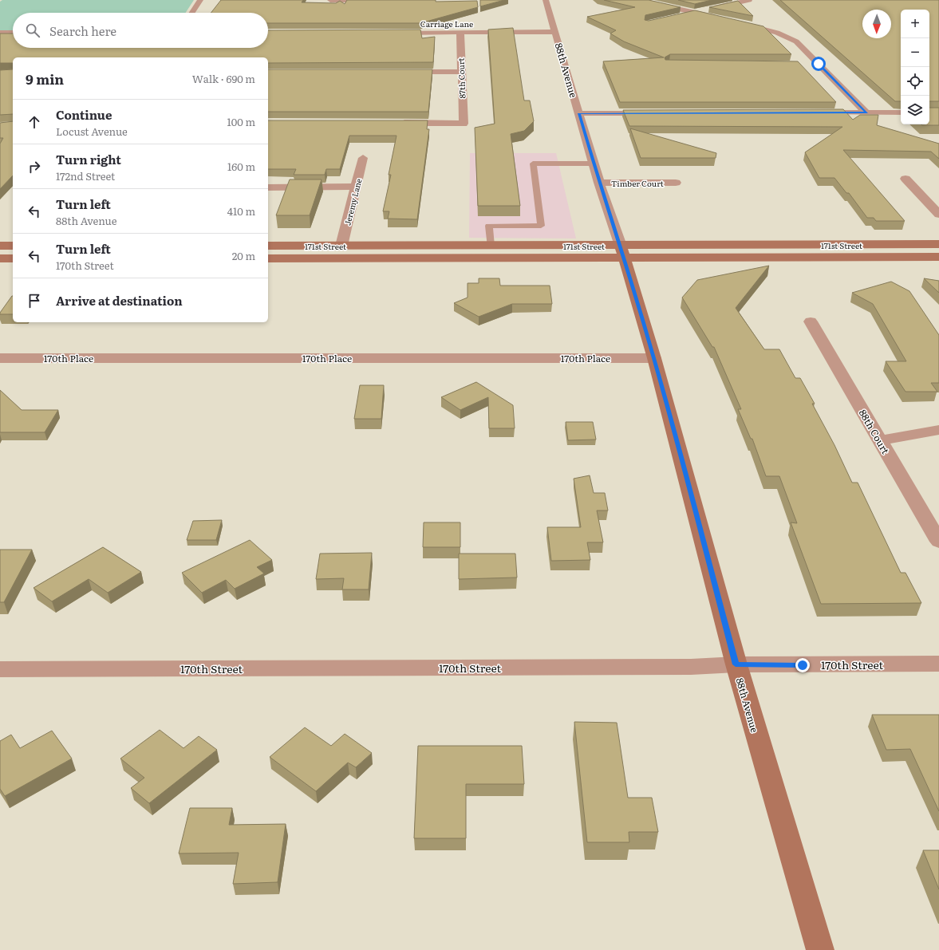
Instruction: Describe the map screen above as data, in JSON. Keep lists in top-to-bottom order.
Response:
{
  "streets": {
    "street": [
      "Carriage Lane",
      "88th Avenue",
      "87th Court",
      "Timber Court",
      "Jeremy Lane",
      "171st Street",
      "170th Place",
      "88th Court",
      "170th Street"
    ]
  },
  "crossings": [
    ["Carriage Lane", "88th Avenue"],
    ["Carriage Lane", "87th Court"],
    ["88th Avenue", "Timber Court"],
    ["88th Avenue", "171st Street"],
    ["88th Avenue", "170th Place"],
    ["88th Avenue", "170th Street"],
    ["Jeremy Lane", "171st Street"]
  ],
  "north": "bottom",
  "page": {
    "map_buttons": ["+", "−"],
    "search": "Search here",
    "heading": ["9 min", "Walk · 690 m"],
    "list": [
      ["Continue", "Locust Avenue", "100 m"],
      ["Turn right", "172nd Street", "160 m"],
      ["Turn left", "88th Avenue", "410 m"],
      ["Turn left", "170th Street", "20 m"],
      "Arrive at destination"
    ]
  }
}
